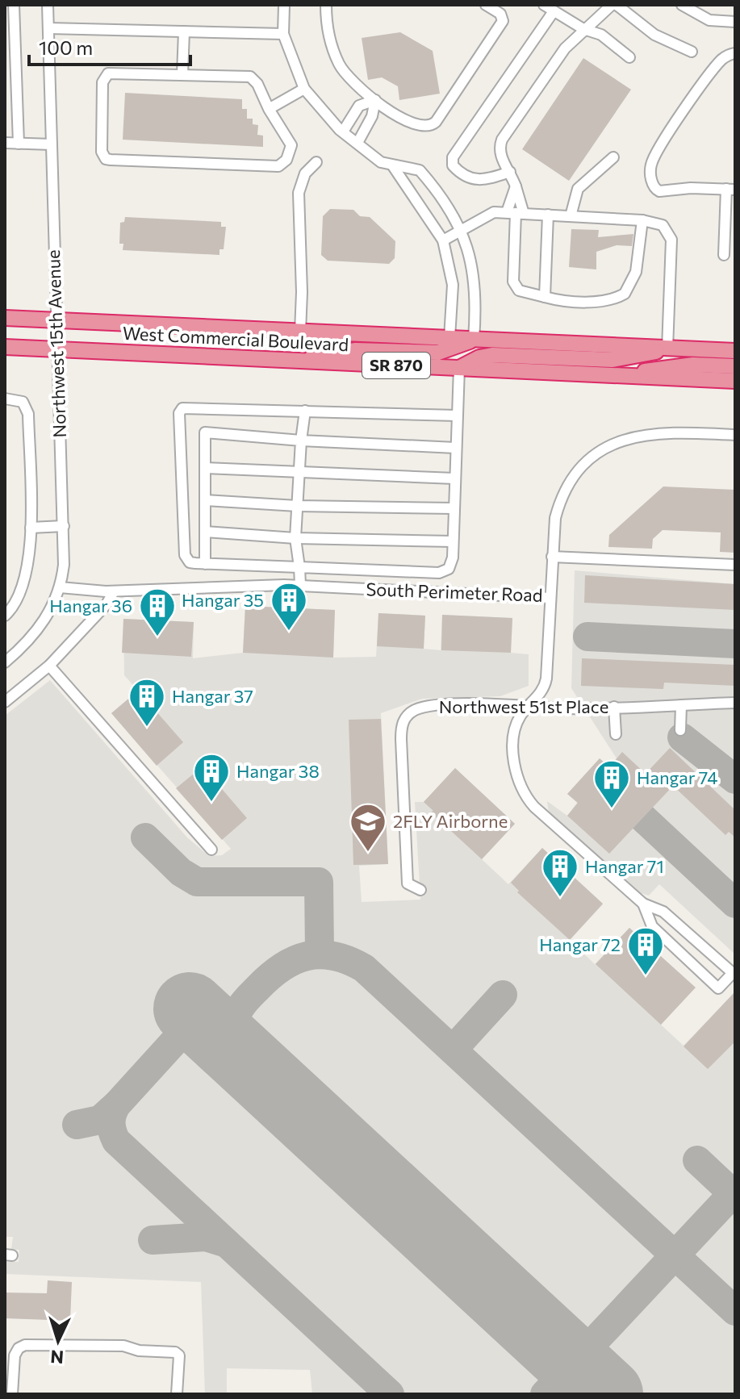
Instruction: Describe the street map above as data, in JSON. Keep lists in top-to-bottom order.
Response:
{
  "streets": {
    "highway": ["West Commercial Boulevard", "SR 870"],
    "street": ["Northwest 15th Avenue", "South Perimeter Road", "Northwest 51st Place"]
  },
  "crossings": [
    ["West Commercial Boulevard", "Northwest 15th Avenue"],
    ["Northwest 15th Avenue", "South Perimeter Road"]
  ],
  "places": {
    "building": [
      "Hangar 35",
      "Hangar 36",
      "Hangar 37",
      "Hangar 38",
      "Hangar 74",
      "Hangar 71",
      "Hangar 72"
    ],
    "school or university": ["2FLY Airborne"]
  },
  "scale_bar": "100 m",
  "north": "bottom"
}
